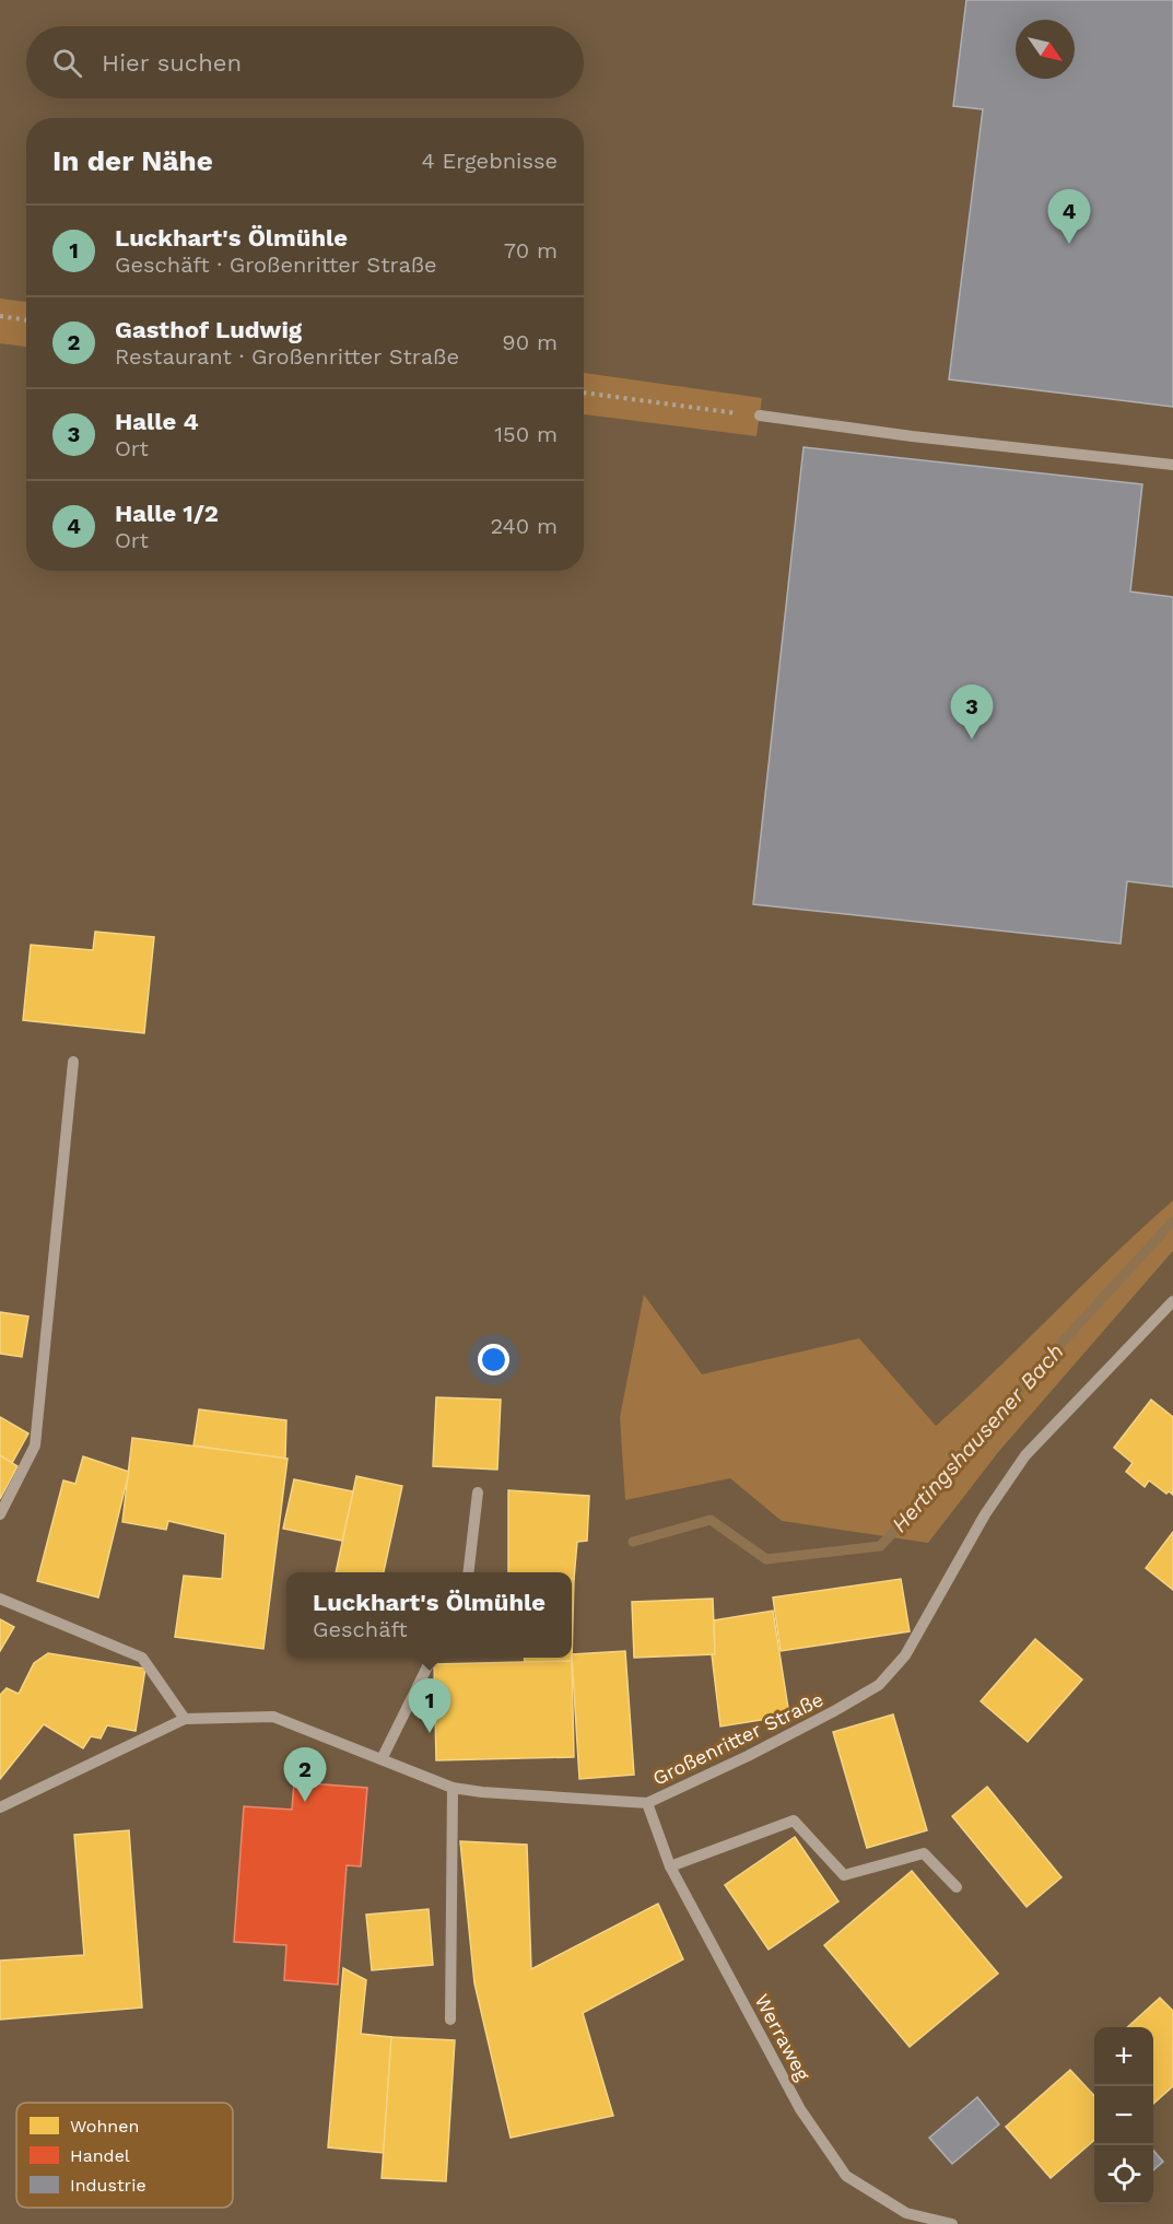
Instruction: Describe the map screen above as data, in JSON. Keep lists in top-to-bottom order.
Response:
{
  "streets": {
    "street": ["Großenritter Straße", "Werraweg"]
  },
  "crossings": [
    ["Großenritter Straße", "Werraweg"]
  ],
  "water": ["Hertingshausener Bach"],
  "legend": ["Wohnen", "Handel", "Industrie"],
  "north": "bottom right",
  "page": {
    "search": "Hier suchen",
    "heading": ["In der Nähe", "4 Ergebnisse"],
    "pins": [
      "4",
      "3",
      "1",
      "2"
    ],
    "list": [
      {
        "mark": "1",
        "name": "Luckhart's Ölmühle",
        "note": "Geschäft · Großenritter Straße",
        "value": "70 m"
      },
      {
        "mark": "2",
        "name": "Gasthof Ludwig",
        "note": "Restaurant · Großenritter Straße",
        "value": "90 m"
      },
      {
        "mark": "3",
        "name": "Halle 4",
        "note": "Ort",
        "value": "150 m"
      },
      {
        "mark": "4",
        "name": "Halle 1/2",
        "note": "Ort",
        "value": "240 m"
      }
    ],
    "popup": ["Luckhart's Ölmühle", "Geschäft"],
    "map_buttons": ["+", "−"]
  }
}
